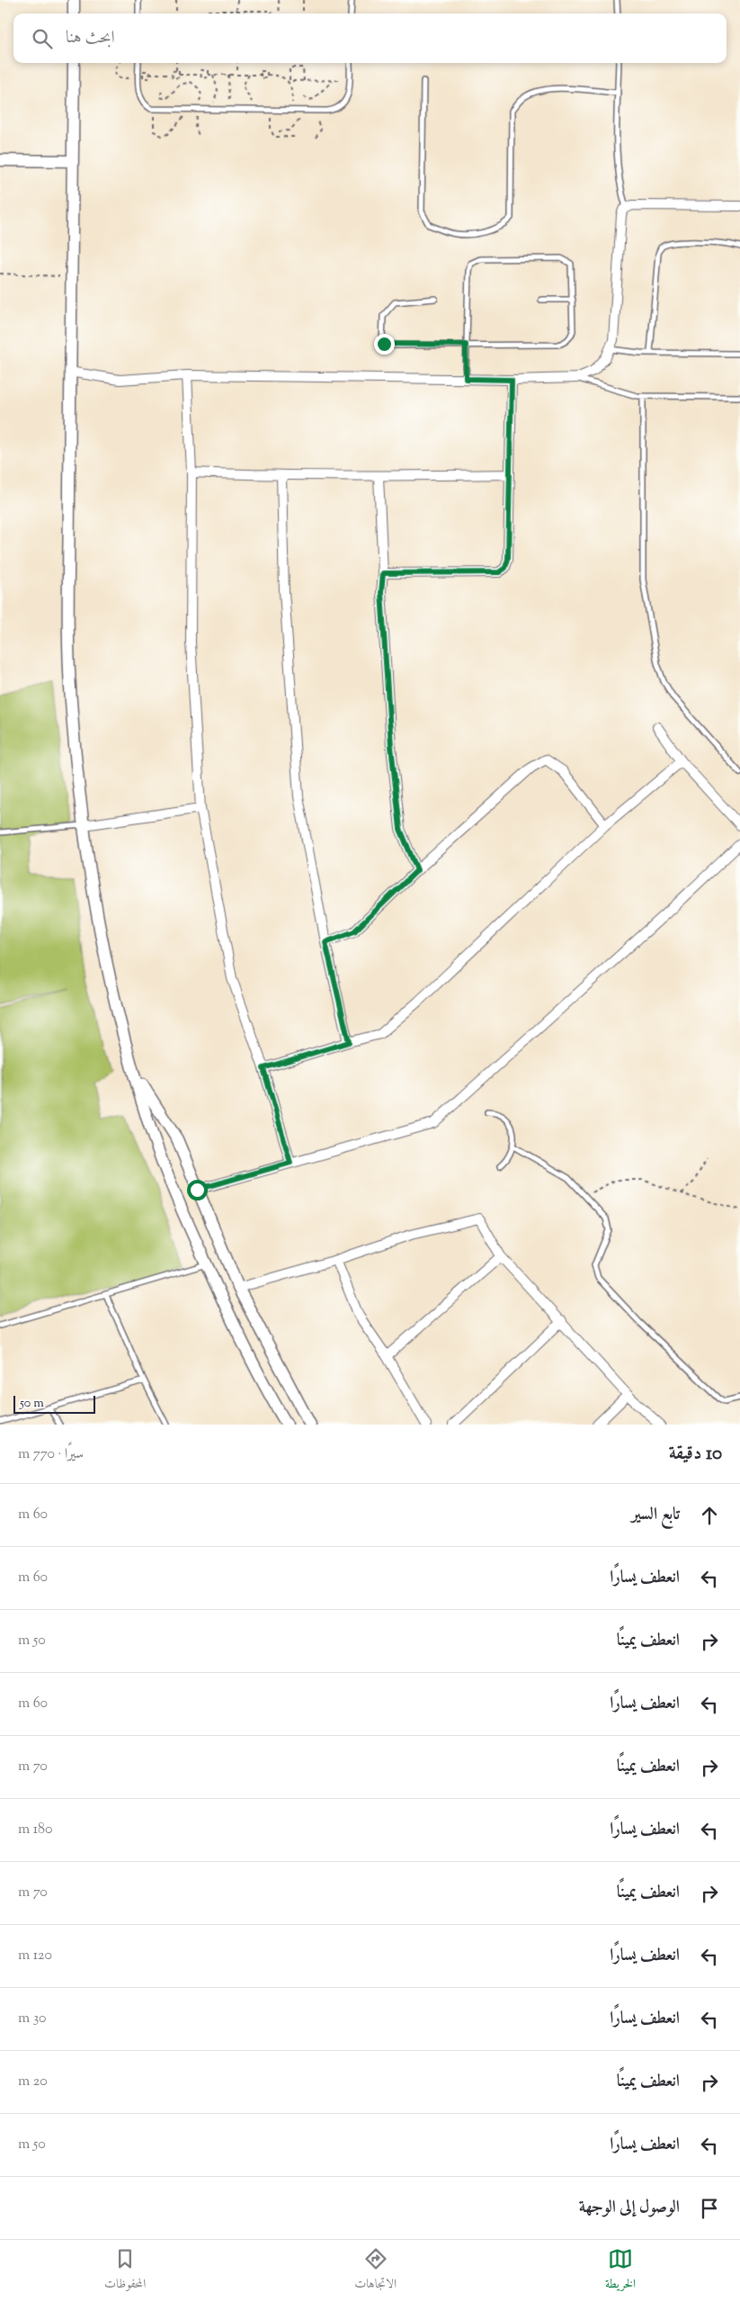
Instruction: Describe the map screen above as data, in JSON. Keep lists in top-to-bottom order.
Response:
{
  "scale_bar": "50 m",
  "page": {
    "search": "ابحث هنا",
    "scale": "50 m",
    "heading": ["10 دقيقة", "سيرًا · 770 m"],
    "list": [
      ["تابع السير", "60 m"],
      ["انعطف يسارًا", "60 m"],
      ["انعطف يمينًا", "50 m"],
      ["انعطف يسارًا", "60 m"],
      ["انعطف يمينًا", "70 m"],
      ["انعطف يسارًا", "180 m"],
      ["انعطف يمينًا", "70 m"],
      ["انعطف يسارًا", "120 m"],
      ["انعطف يسارًا", "30 m"],
      ["انعطف يمينًا", "20 m"],
      ["انعطف يسارًا", "50 m"],
      "الوصول إلى الوجهة"
    ],
    "nav": ["الخريطة", "الاتجاهات", "المحفوظات"]
  }
}
